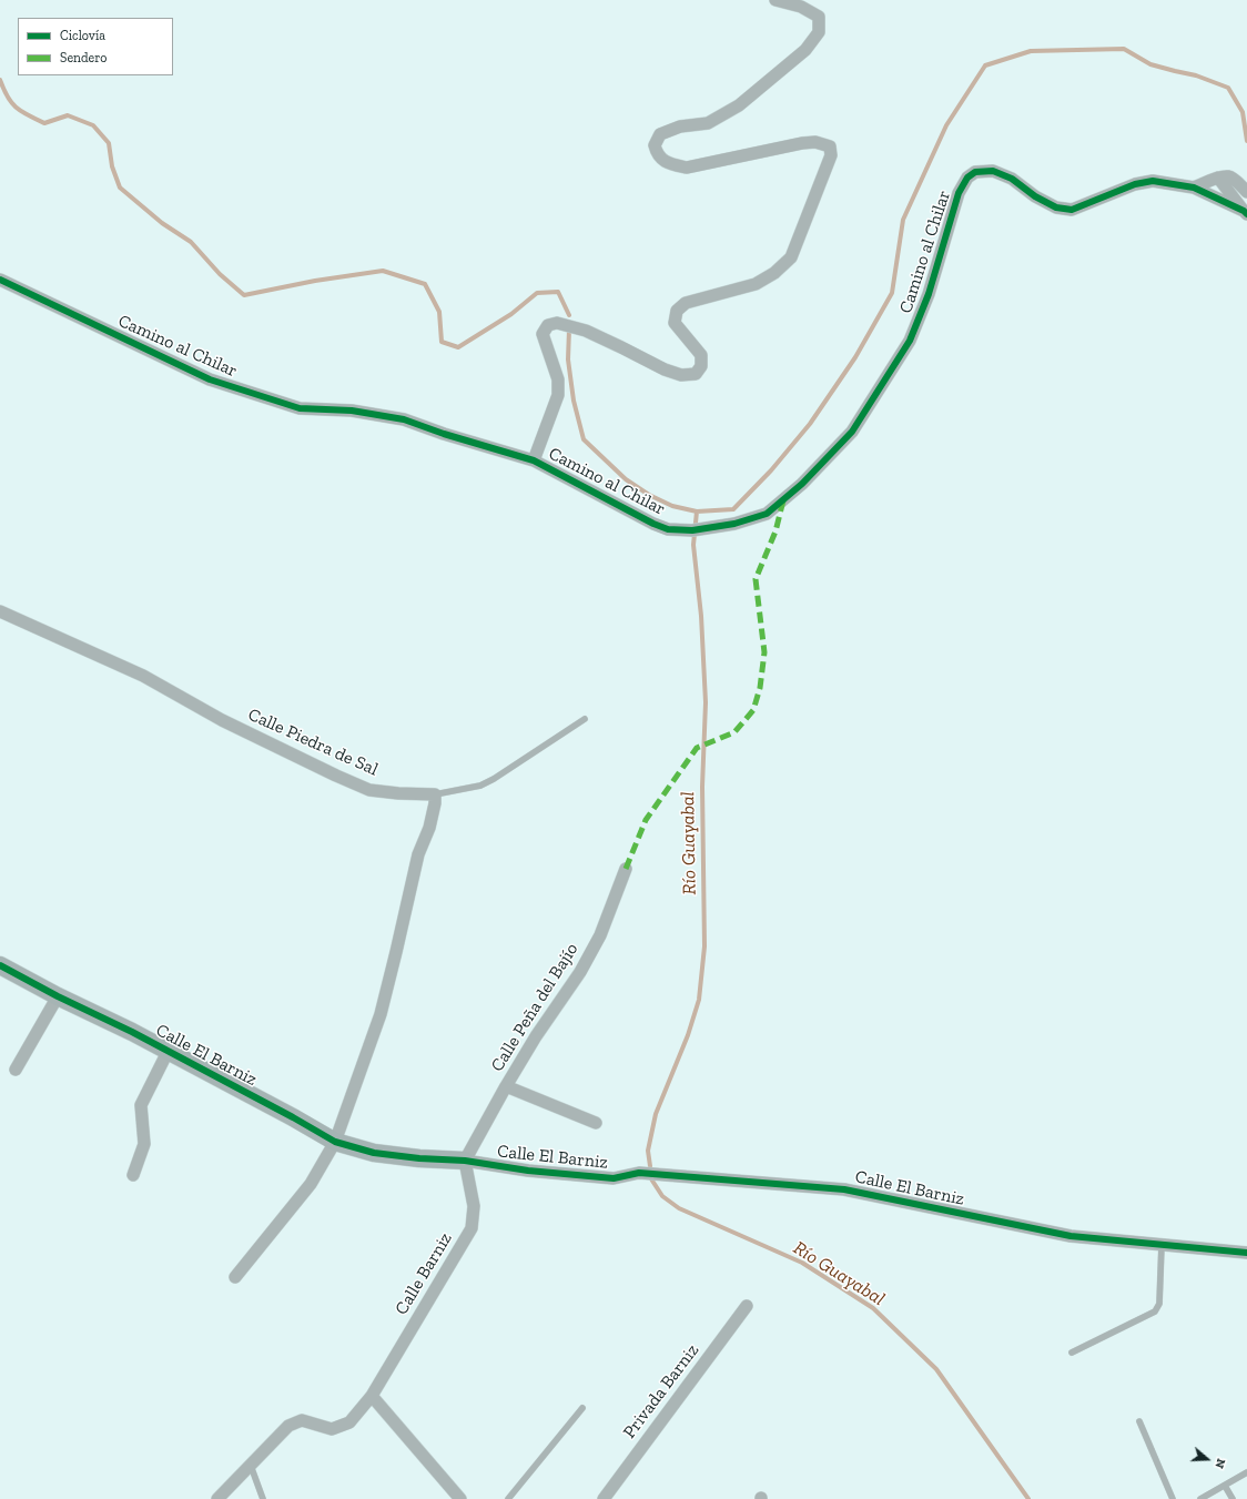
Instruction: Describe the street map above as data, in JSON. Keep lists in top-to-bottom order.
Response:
{
  "streets": {
    "street": [
      "Camino al Chilar",
      "Calle Piedra de Sal",
      "Calle Peña del Bajío",
      "Calle El Barniz",
      "Calle Barniz",
      "Privada Barniz"
    ]
  },
  "crossings": [
    ["Calle Peña del Bajío", "Calle El Barniz"],
    ["Calle Peña del Bajío", "Calle Barniz"],
    ["Calle El Barniz", "Calle Barniz"]
  ],
  "water": ["Río Guayabal"],
  "legend": ["Ciclovía", "Sendero"],
  "north": "right"
}
